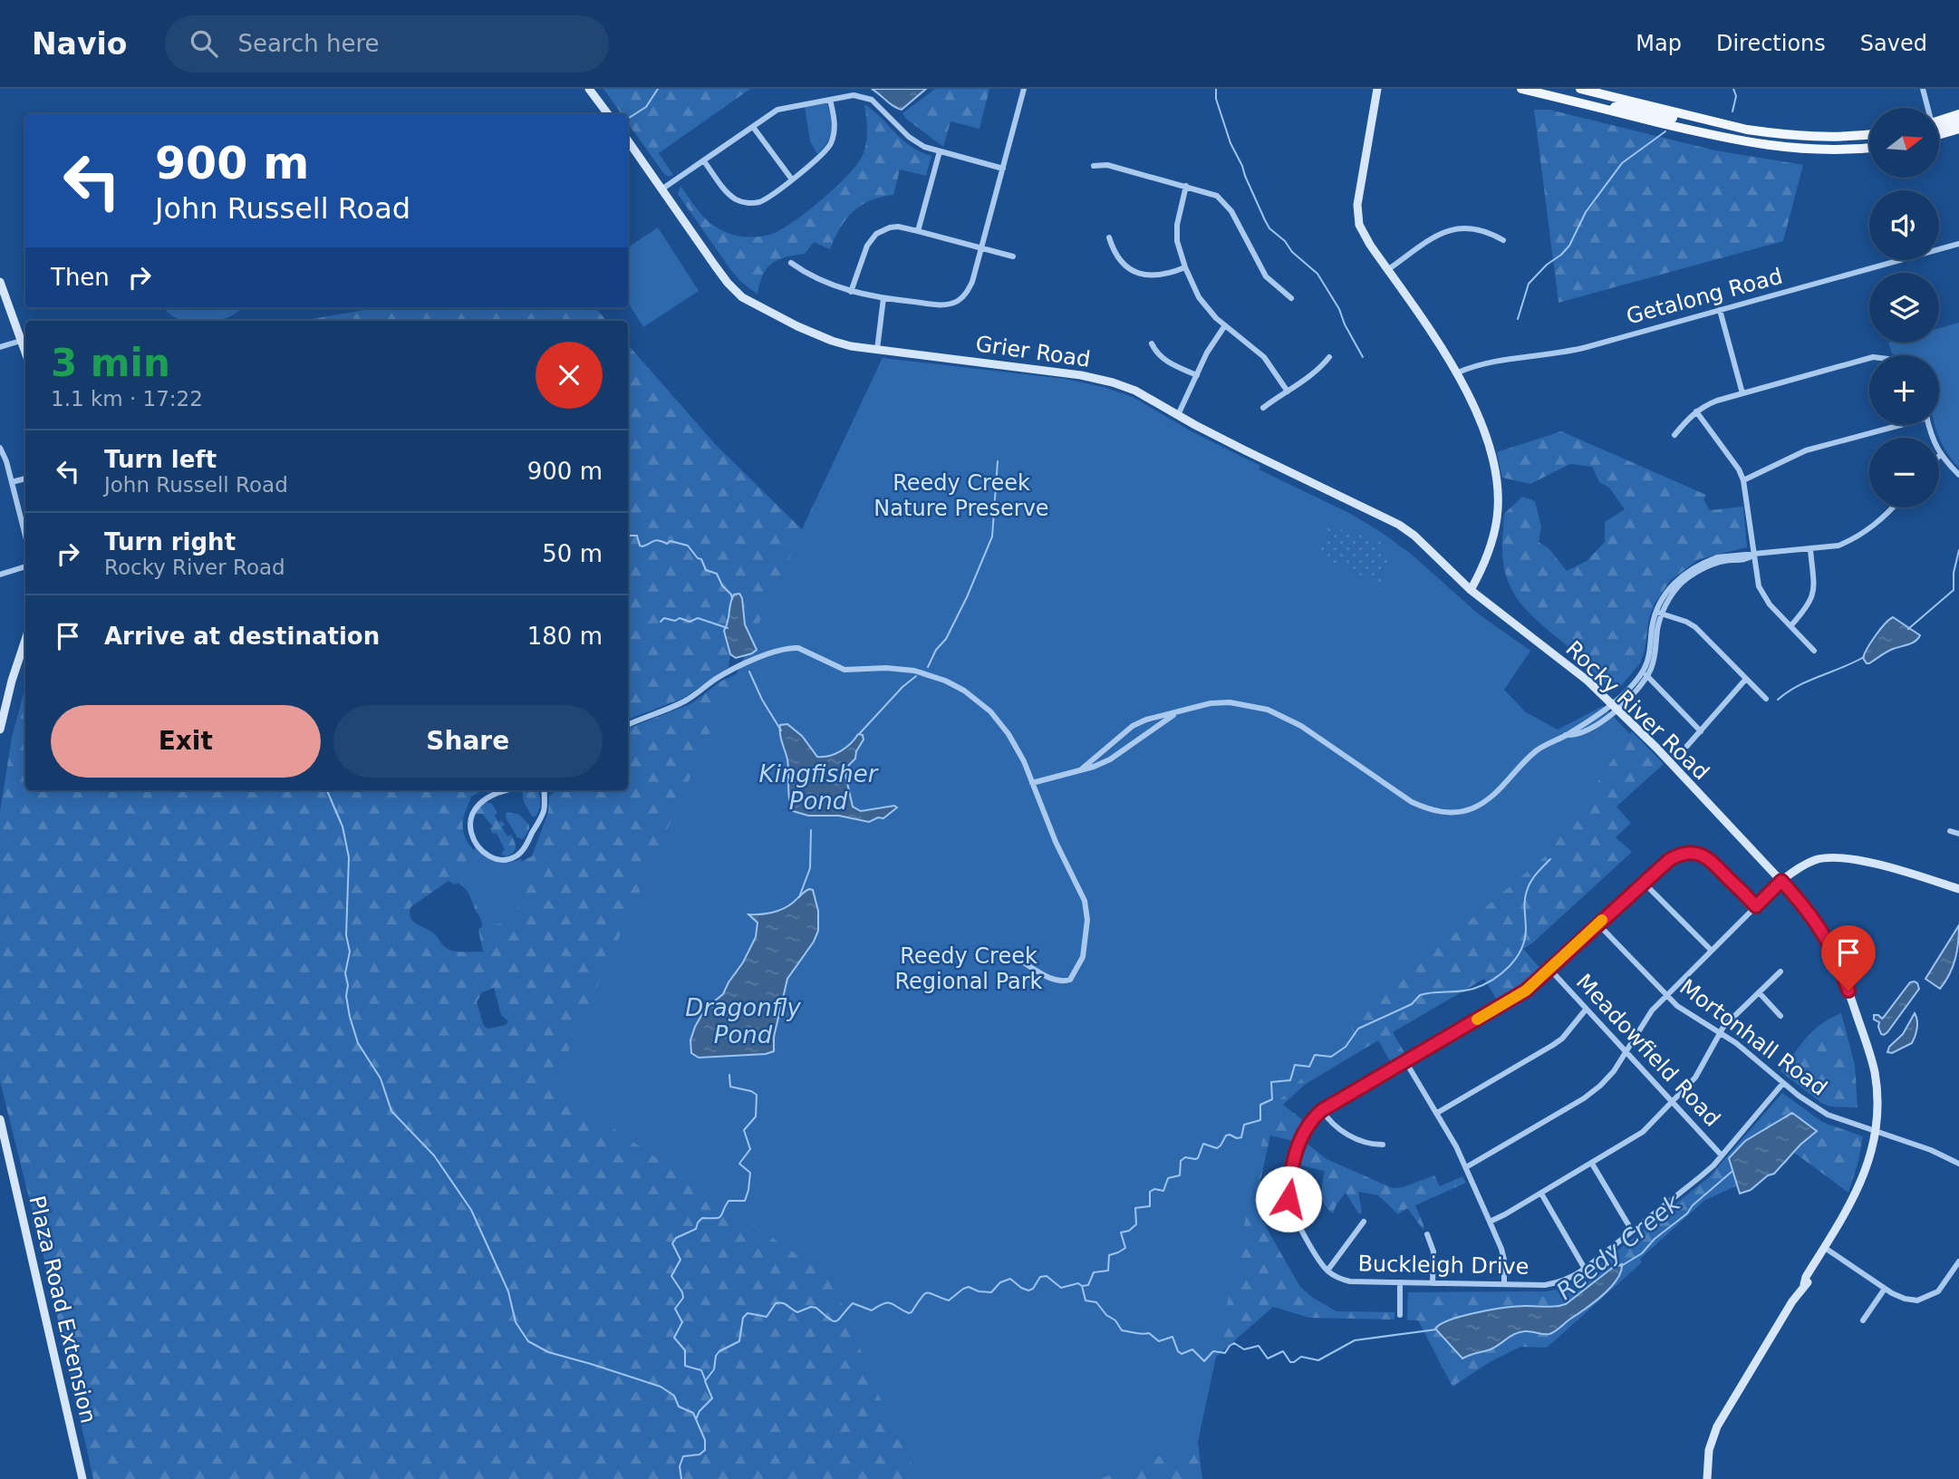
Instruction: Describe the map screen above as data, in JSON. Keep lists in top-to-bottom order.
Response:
{
  "streets": {
    "street": [
      "Getalong Road",
      "Grier Road",
      "Rocky River Road",
      "Mortonhall Road",
      "Meadowfield Road",
      "Buckleigh Drive",
      "Plaza Road Extension"
    ]
  },
  "crossings": [
    ["Grier Road", "Rocky River Road"],
    ["Rocky River Road", "Mortonhall Road"],
    ["Mortonhall Road", "Buckleigh Drive"],
    ["Meadowfield Road", "Buckleigh Drive"]
  ],
  "water": ["Kingfisher Pond", "Dragonfly Pond", "Reedy Creek"],
  "parks": ["Reedy Creek Nature Preserve", "Reedy Creek Regional Park"],
  "north": "right",
  "page": {
    "header": "Navio",
    "search": "Search here",
    "nav": ["Map", "Directions", "Saved"],
    "map_buttons": ["+", "−"],
    "turn": ["900 m", "John Russell Road"],
    "then": "Then",
    "heading": ["3 min", "1.1 km · 17:22"],
    "list": [
      {
        "name": "Turn left",
        "note": "John Russell Road",
        "value": "900 m"
      },
      {
        "name": "Turn right",
        "note": "Rocky River Road",
        "value": "50 m"
      },
      {
        "name": "Arrive at destination",
        "value": "180 m"
      }
    ],
    "buttons": ["Exit", "Share"]
  }
}
